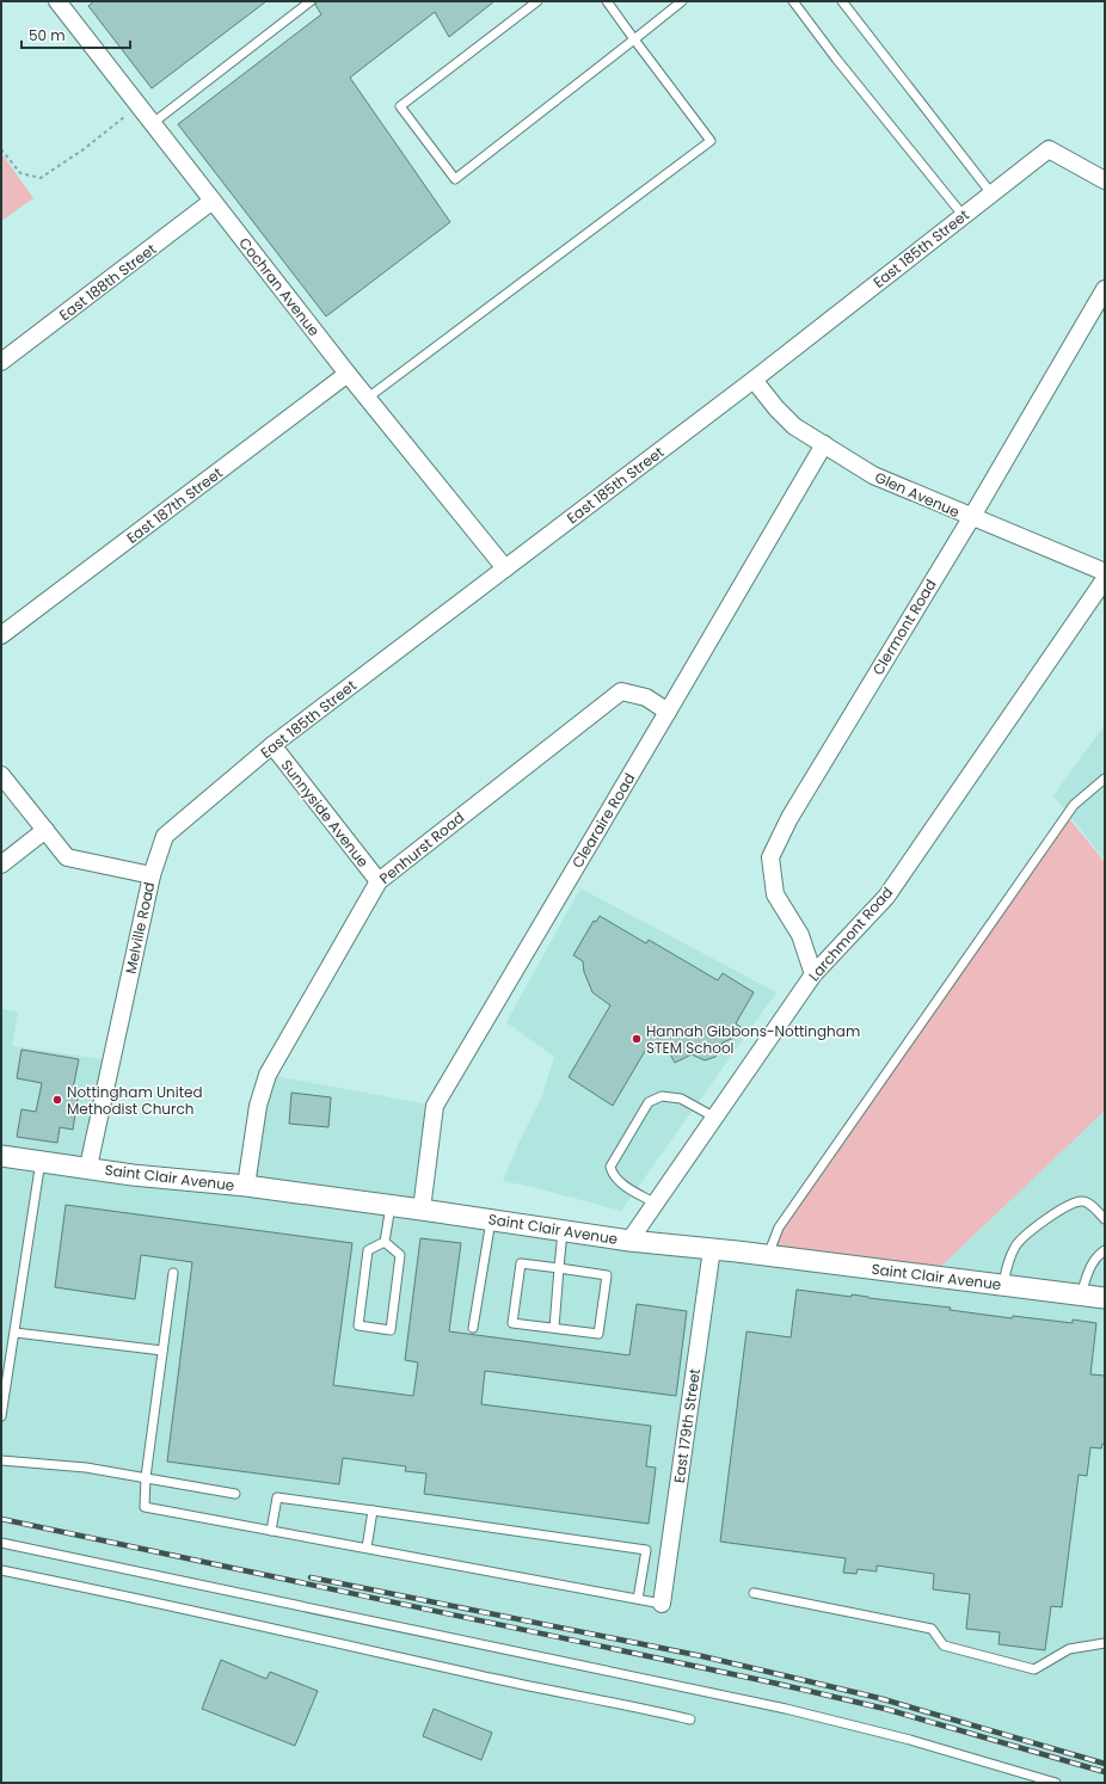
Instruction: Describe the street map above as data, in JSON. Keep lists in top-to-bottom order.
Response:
{
  "streets": {
    "street": [
      "East 185th Street",
      "East 188th Street",
      "Cochran Avenue",
      "Glen Avenue",
      "East 187th Street",
      "Clermont Road",
      "Sunnyside Avenue",
      "Clearaire Road",
      "Penhurst Road",
      "Melville Road",
      "Larchmont Road",
      "Saint Clair Avenue",
      "East 179th Street"
    ]
  },
  "crossings": [
    ["East 185th Street", "Cochran Avenue"],
    ["East 185th Street", "Glen Avenue"],
    ["East 185th Street", "Sunnyside Avenue"],
    ["East 185th Street", "Melville Road"],
    ["East 188th Street", "Cochran Avenue"],
    ["Cochran Avenue", "East 187th Street"],
    ["Glen Avenue", "Clermont Road"],
    ["Glen Avenue", "Clearaire Road"],
    ["Clermont Road", "Larchmont Road"],
    ["Sunnyside Avenue", "Penhurst Road"],
    ["Clearaire Road", "Penhurst Road"],
    ["Clearaire Road", "Saint Clair Avenue"],
    ["Penhurst Road", "Saint Clair Avenue"],
    ["Melville Road", "Saint Clair Avenue"],
    ["Larchmont Road", "Saint Clair Avenue"],
    ["Saint Clair Avenue", "East 179th Street"]
  ],
  "places": ["Hannah Gibbons-Nottingham STEM School", "Nottingham United Methodist Church"],
  "scale_bar": "50 m"
}
